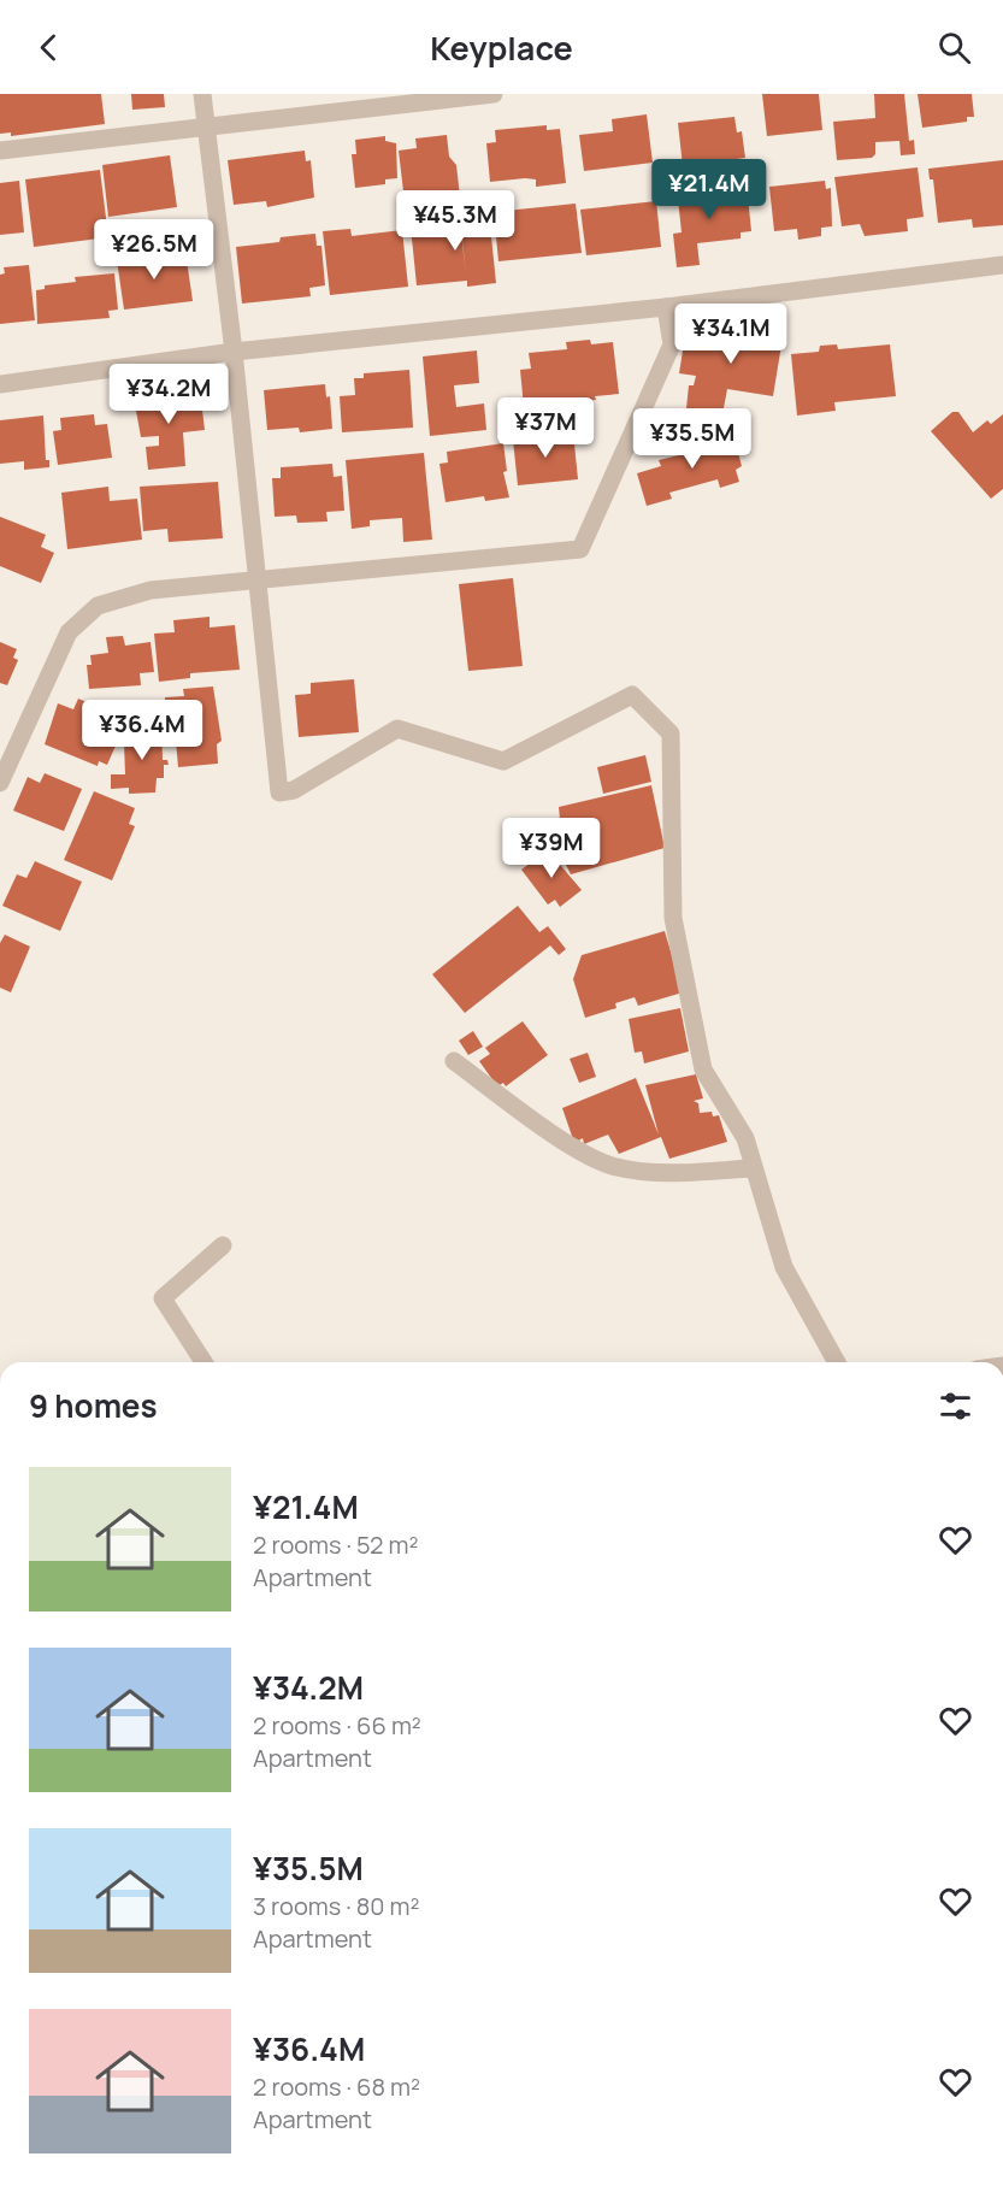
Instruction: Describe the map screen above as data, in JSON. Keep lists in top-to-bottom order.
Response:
{
  "page": {
    "header": "Keyplace",
    "price": [
      "¥21.4M",
      "¥45.3M",
      "¥26.5M",
      "¥34.1M",
      "¥34.2M",
      "¥37M",
      "¥35.5M",
      "¥36.4M",
      "¥39M"
    ],
    "heading": "9 homes",
    "list": [
      {
        "name": "¥21.4M",
        "note": "2 rooms · 52 m² · Apartment"
      },
      {
        "name": "¥34.2M",
        "note": "2 rooms · 66 m² · Apartment"
      },
      {
        "name": "¥35.5M",
        "note": "3 rooms · 80 m² · Apartment"
      },
      {
        "name": "¥36.4M",
        "note": "2 rooms · 68 m² · Apartment"
      }
    ]
  }
}
